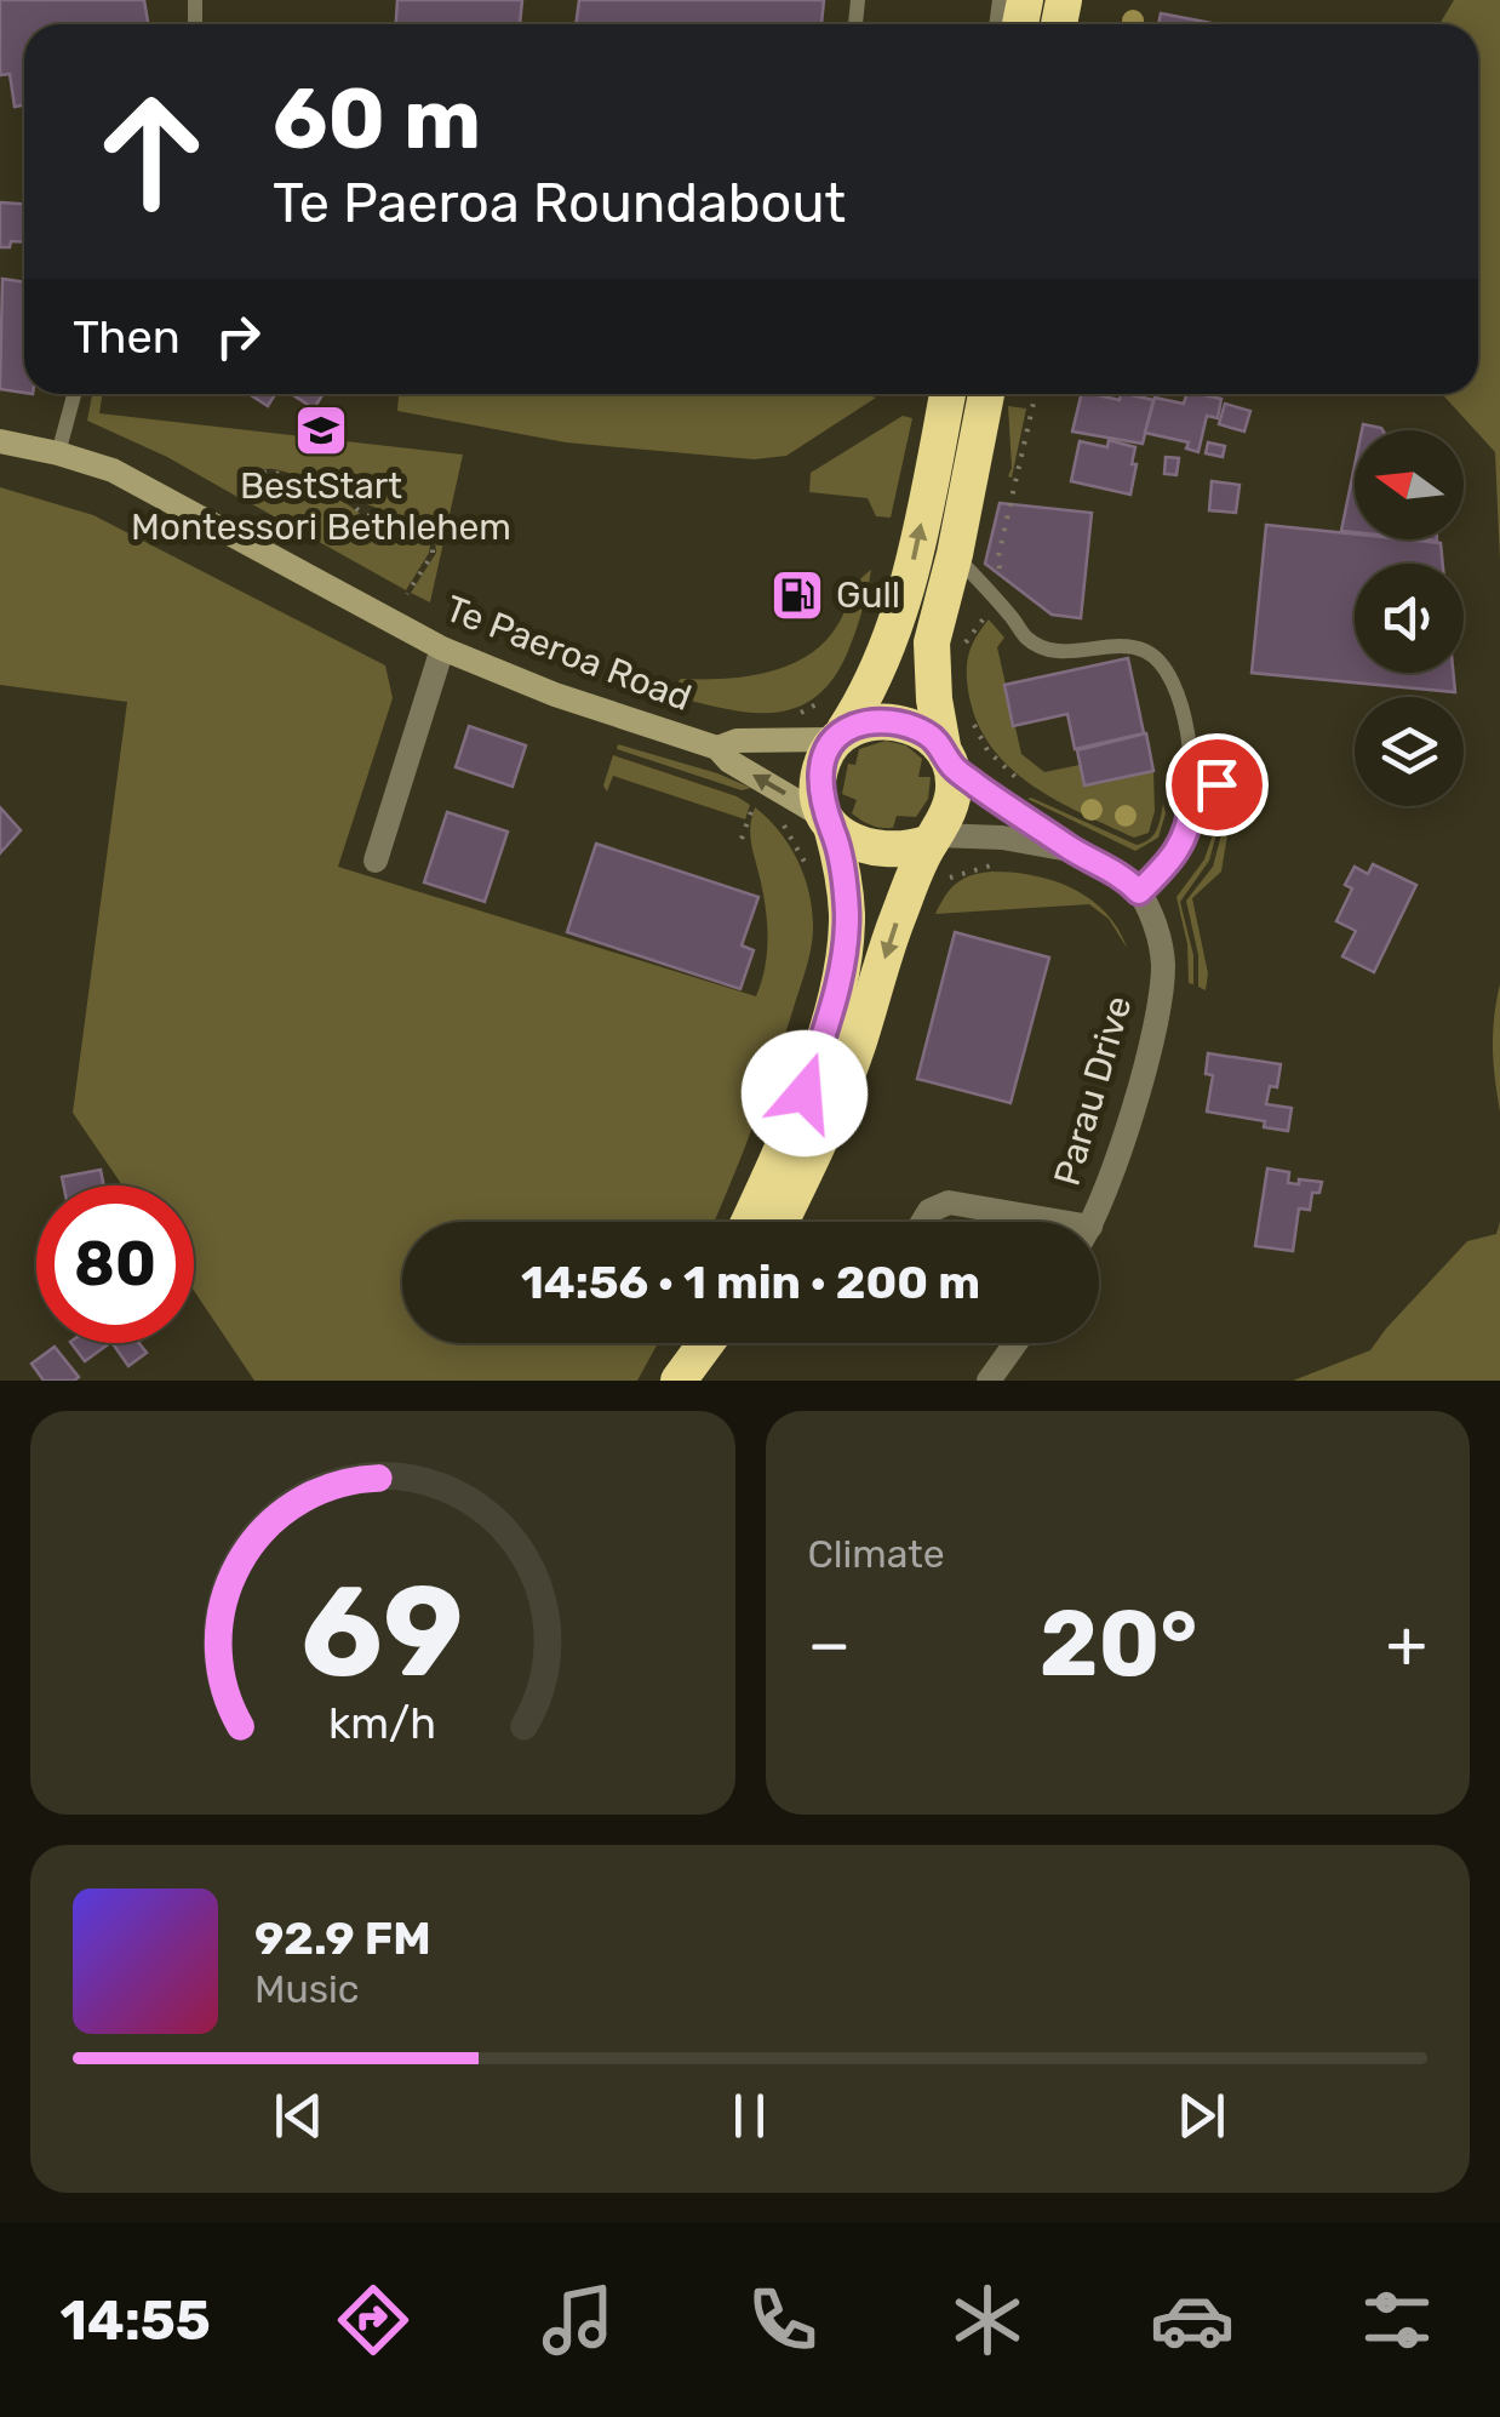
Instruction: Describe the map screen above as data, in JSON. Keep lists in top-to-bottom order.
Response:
{
  "streets": {
    "street": ["Te Paeroa Road", "Parau Drive"]
  },
  "places": {
    "school or university": ["BestStart Montessori Bethlehem"],
    "fuel station": ["Gull"]
  },
  "north": "left",
  "page": {
    "turn": ["60 m", "Te Paeroa Roundabout"],
    "then": "Then",
    "limit": "80",
    "trip": "14:56 · 1 min · 200 m",
    "tile": "Climate",
    "heat": ["−", "20°", "+"],
    "song": ["92.9 FM", "Music"],
    "tabs": "14:55",
    "gauge": ["69", "km/h"]
  }
}
